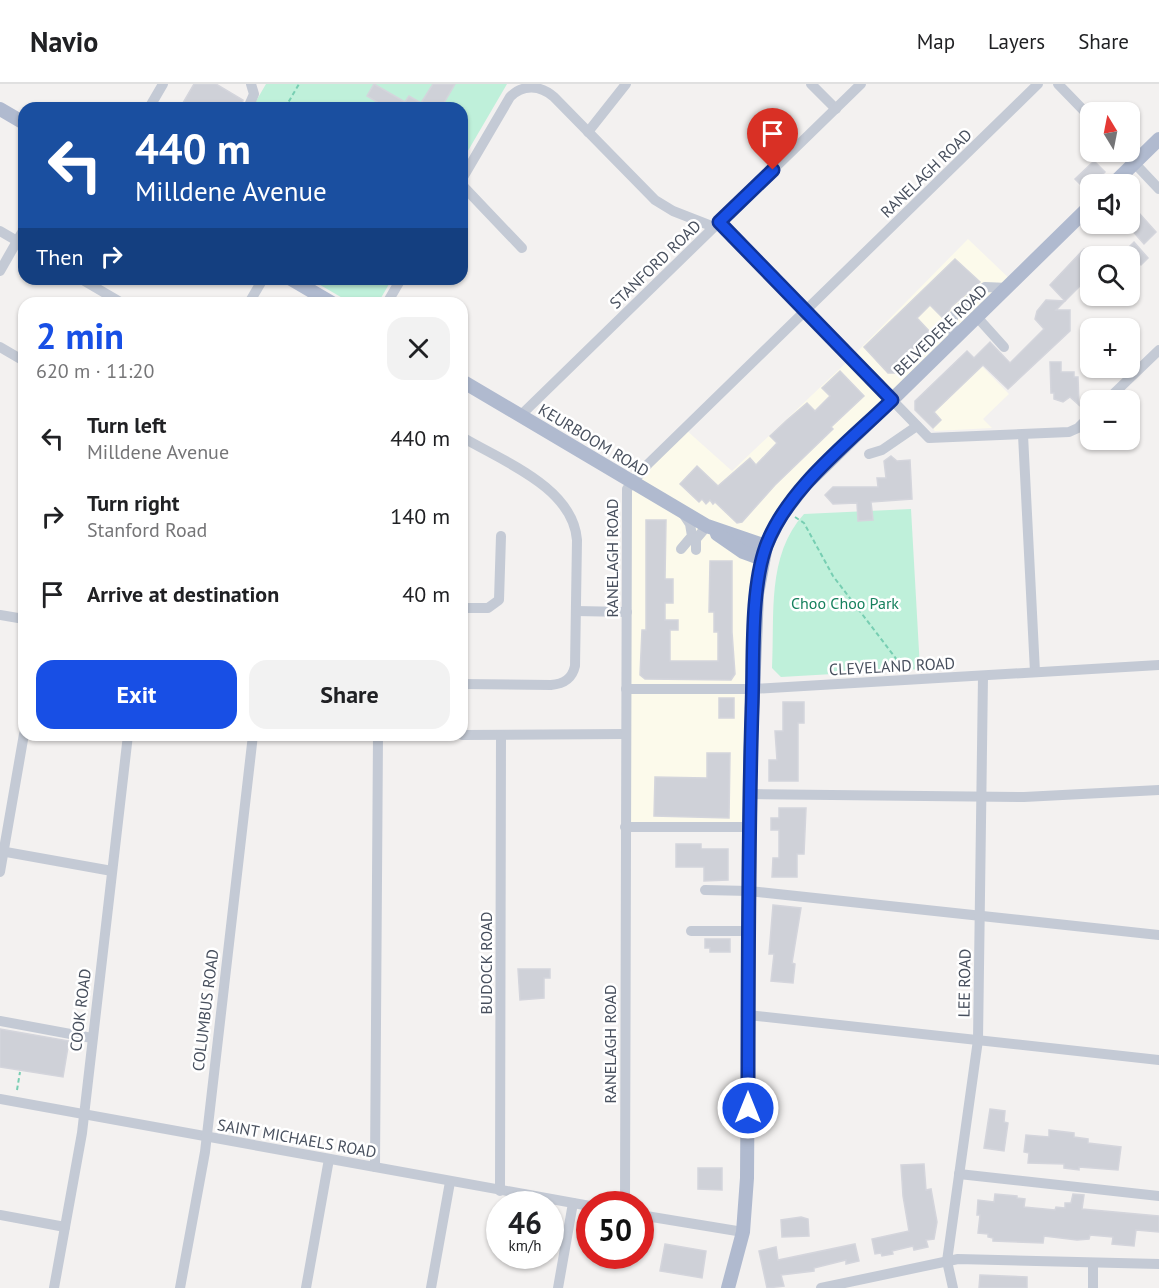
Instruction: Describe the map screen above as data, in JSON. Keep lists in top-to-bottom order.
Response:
{
  "streets": {
    "main road": ["BELVEDERE ROAD", "KEURBOOM ROAD"],
    "street": [
      "RANELAGH ROAD",
      "STANFORD ROAD",
      "CLEVELAND ROAD",
      "BUDOCK ROAD",
      "LEE ROAD",
      "COOK ROAD",
      "COLUMBUS ROAD",
      "SAINT MICHAELS ROAD"
    ]
  },
  "crossings": [
    ["RANELAGH ROAD", "KEURBOOM ROAD"],
    ["RANELAGH ROAD", "CLEVELAND ROAD"],
    ["STANFORD ROAD", "KEURBOOM ROAD"],
    ["BELVEDERE ROAD", "KEURBOOM ROAD"],
    ["BELVEDERE ROAD", "CLEVELAND ROAD"],
    ["CLEVELAND ROAD", "LEE ROAD"],
    ["BUDOCK ROAD", "SAINT MICHAELS ROAD"],
    ["COOK ROAD", "SAINT MICHAELS ROAD"],
    ["COLUMBUS ROAD", "SAINT MICHAELS ROAD"]
  ],
  "parks": ["Choo Choo Park"],
  "north": "top",
  "page": {
    "header": "Navio",
    "nav": ["Map", "Layers", "Share"],
    "map_buttons": ["+", "−"],
    "turn": ["440 m", "Milldene Avenue"],
    "then": "Then",
    "heading": ["2 min", "620 m · 11:20"],
    "list": [
      {
        "name": "Turn left",
        "note": "Milldene Avenue",
        "value": "440 m"
      },
      {
        "name": "Turn right",
        "note": "Stanford Road",
        "value": "140 m"
      },
      {
        "name": "Arrive at destination",
        "value": "40 m"
      }
    ],
    "buttons": ["Exit", "Share"],
    "speed": "46 km/h",
    "limit": "50"
  }
}
